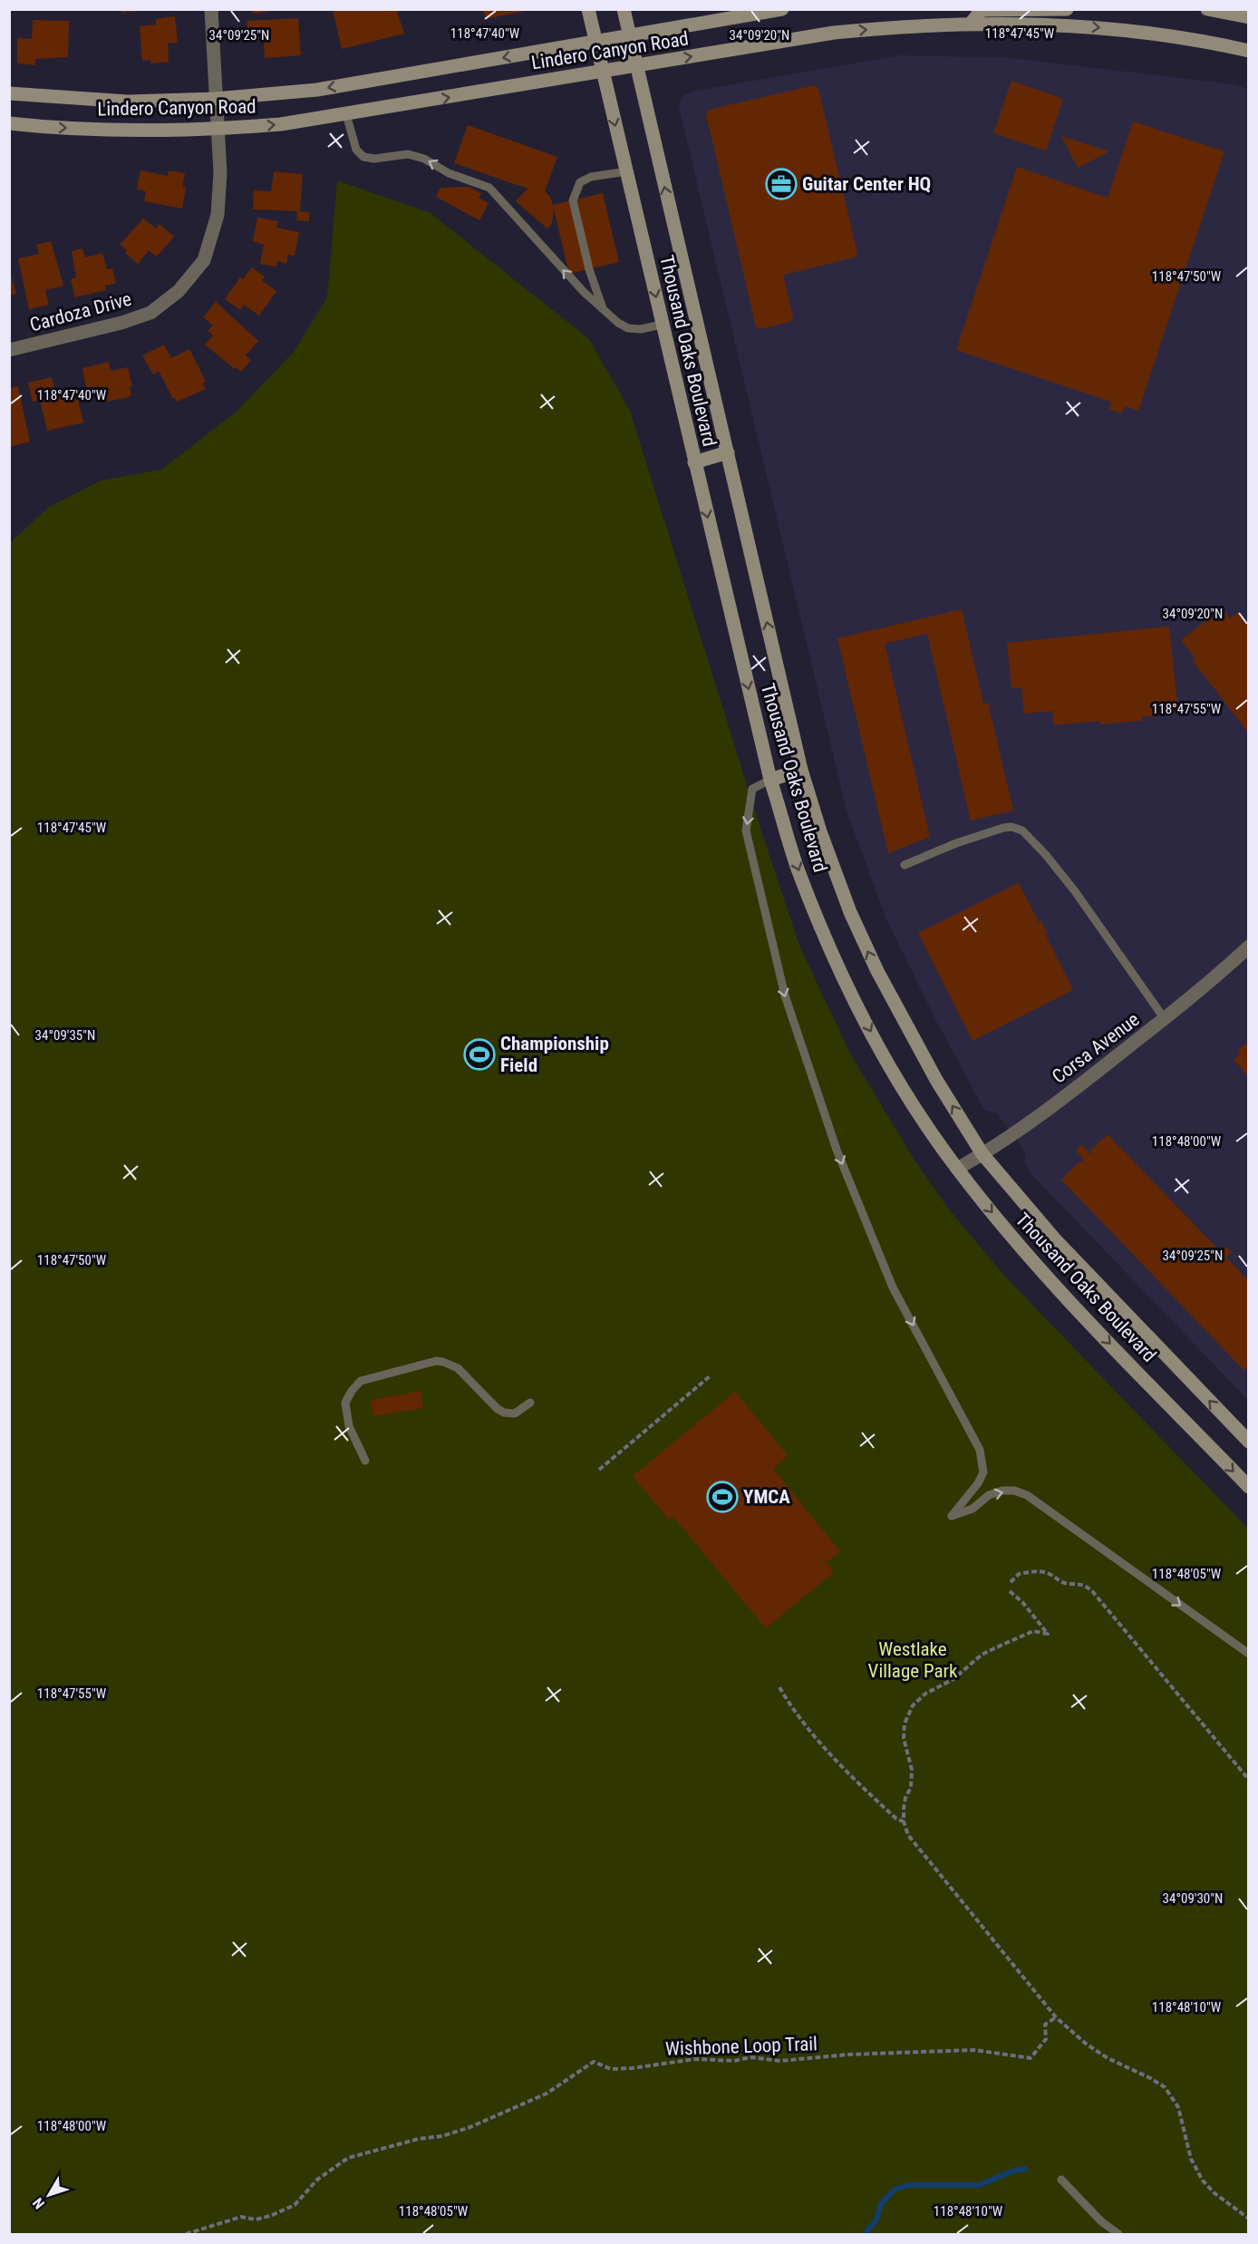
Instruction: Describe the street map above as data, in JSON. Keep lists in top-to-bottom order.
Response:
{
  "streets": {
    "main road": ["Lindero Canyon Road", "Thousand Oaks Boulevard"],
    "street": ["Cardoza Drive", "Corsa Avenue"],
    "path": ["Wishbone Loop Trail"]
  },
  "crossings": [
    ["Lindero Canyon Road", "Cardoza Drive"],
    ["Lindero Canyon Road", "Thousand Oaks Boulevard"],
    ["Thousand Oaks Boulevard", "Corsa Avenue"]
  ],
  "parks": ["Westlake Village Park"],
  "places": {
    "office": ["Guitar Center HQ"],
    "sports": ["Championship Field", "YMCA"]
  },
  "north": "bottom left",
  "coordinates": [
    "118°47'40\"W",
    "118°47'45\"W",
    "34°09'25\"N",
    "34°09'20\"N",
    "118°47'50\"W",
    "118°47'55\"W",
    "34°09'35\"N",
    "118°48'00\"W",
    "118°48'05\"W",
    "34°09'30\"N",
    "118°48'10\"W"
  ]
}
